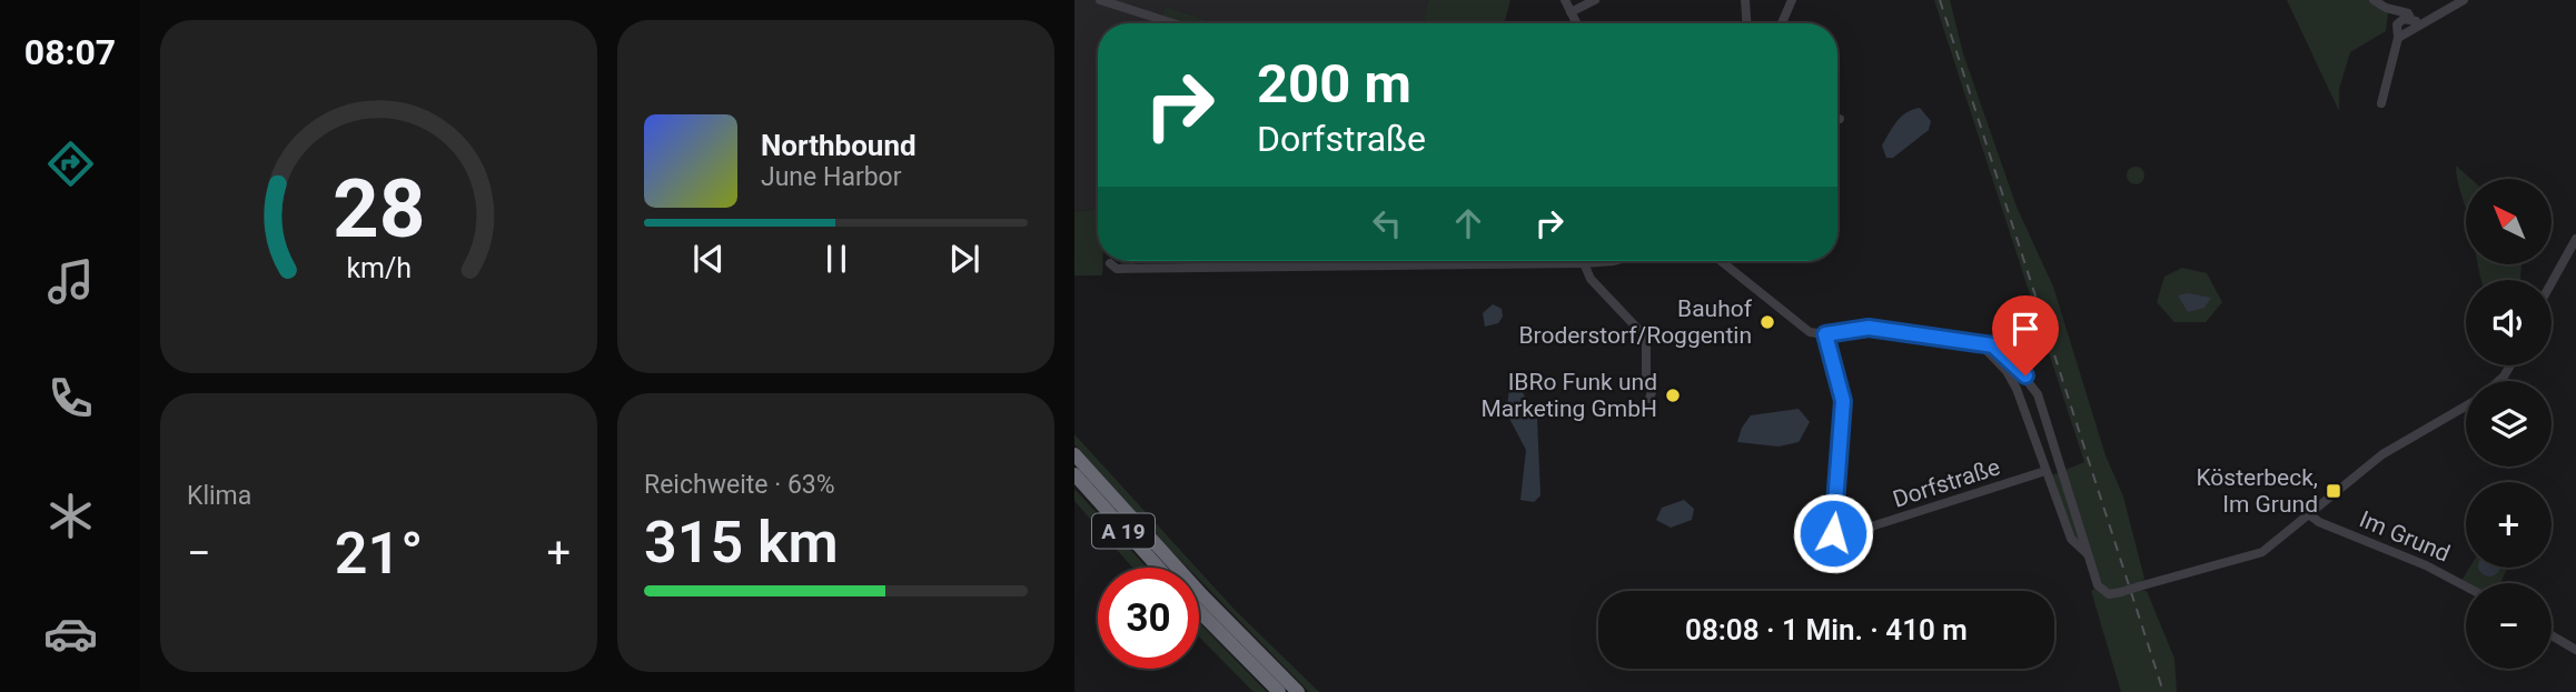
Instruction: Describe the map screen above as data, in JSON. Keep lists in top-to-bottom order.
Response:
{
  "streets": {
    "highway": ["A 19"],
    "street": ["Dorfstraße", "Im Grund"]
  },
  "places": {
    "other": ["Bauhof Broderstorf/Roggentin", "IBRo Funk und Marketing GmbH"],
    "transit": ["Kösterbeck, Im Grund"]
  },
  "north": "top left",
  "page": {
    "tabs": "08:07",
    "turn": ["200 m", "Dorfstraße"],
    "song": ["Northbound", "June Harbor"],
    "map_buttons": ["+", "−"],
    "tile": [
      "Klima",
      ["Reichweite · 63%", "315 km"]
    ],
    "heat": ["−", "21°", "+"],
    "limit": "30",
    "trip": "08:08 · 1 Min. · 410 m",
    "gauge": ["28", "km/h"]
  }
}
